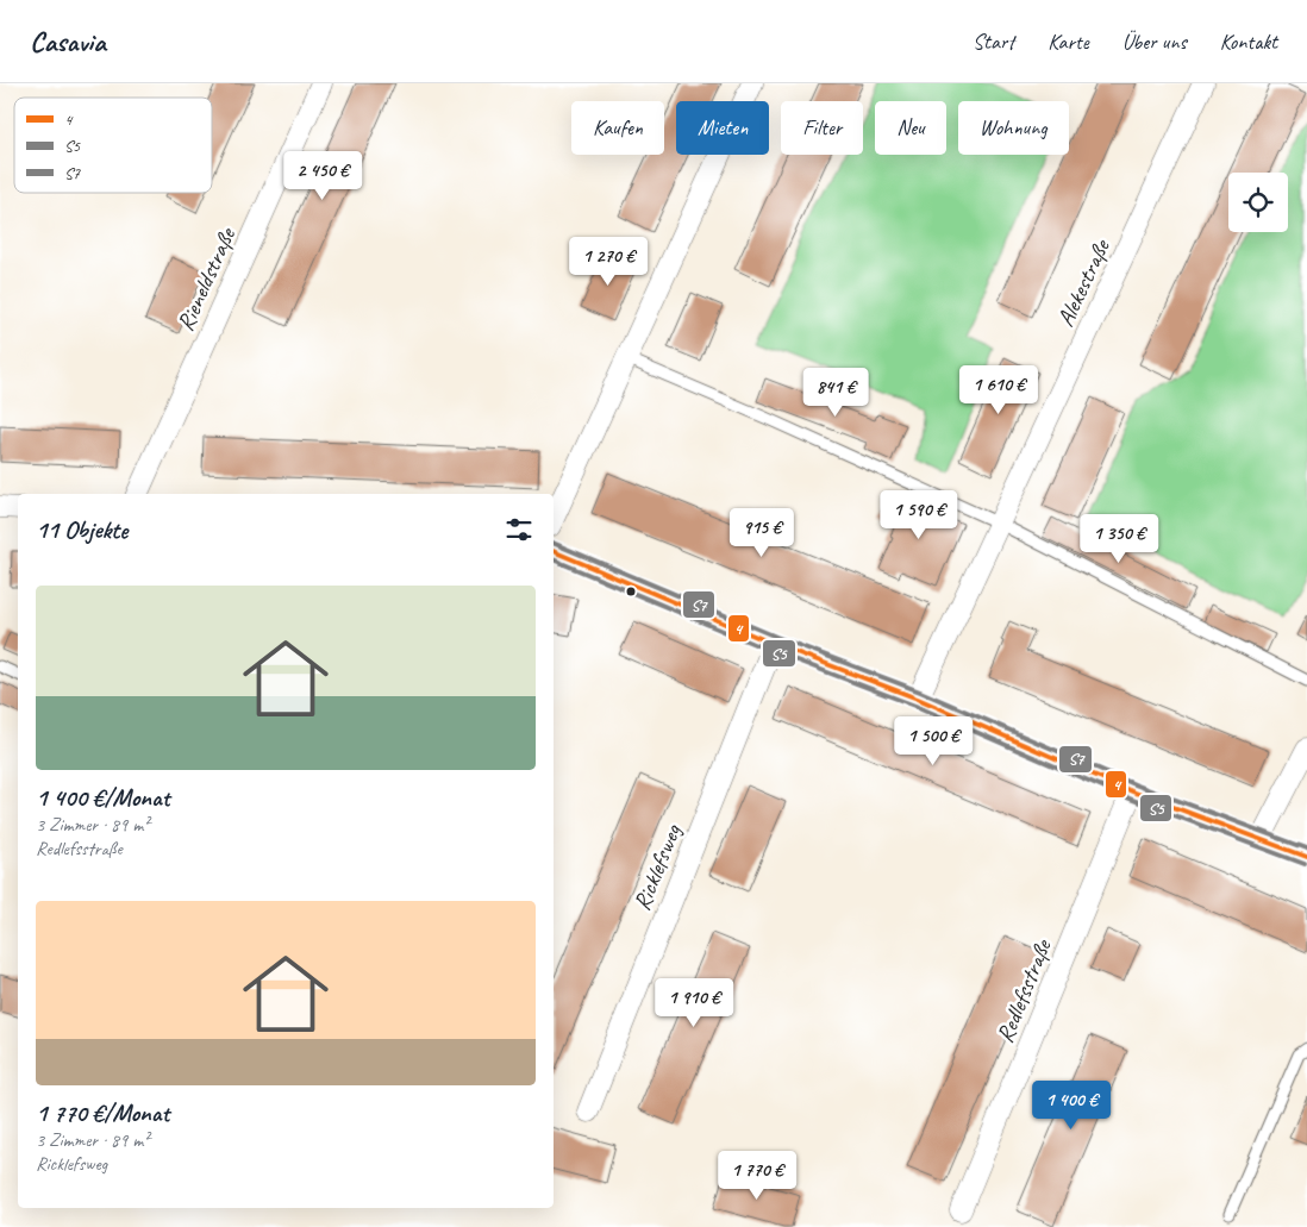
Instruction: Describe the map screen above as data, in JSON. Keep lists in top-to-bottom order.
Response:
{
  "streets": {
    "street": [
      "Rieneldstraße",
      "Alekestraße",
      "Ricklefsweg",
      "Redlefsstraße"
    ]
  },
  "lines": ["transit line S7", "transit line 4", "transit line S5"],
  "legend": ["4", "S5", "S7"],
  "page": {
    "header": "Casavia",
    "nav": [
      "Start",
      "Karte",
      "Über uns",
      "Kontakt"
    ],
    "chip": [
      "Kaufen",
      "Mieten",
      "Filter",
      "Neu",
      "Wohnung"
    ],
    "price": [
      "2 450 €",
      "1 270 €",
      "1 610 €",
      "841 €",
      "1 590 €",
      "915 €",
      "1 350 €",
      "1 500 €",
      "1 910 €",
      "1 400 €",
      "1 770 €"
    ],
    "heading": "11 Objekte",
    "list": [
      {
        "name": "1 400 €/Monat",
        "note": "3 Zimmer · 89 m² · Redlefsstraße"
      },
      {
        "name": "1 770 €/Monat",
        "note": "3 Zimmer · 89 m² · Ricklefsweg"
      }
    ]
  }
}
